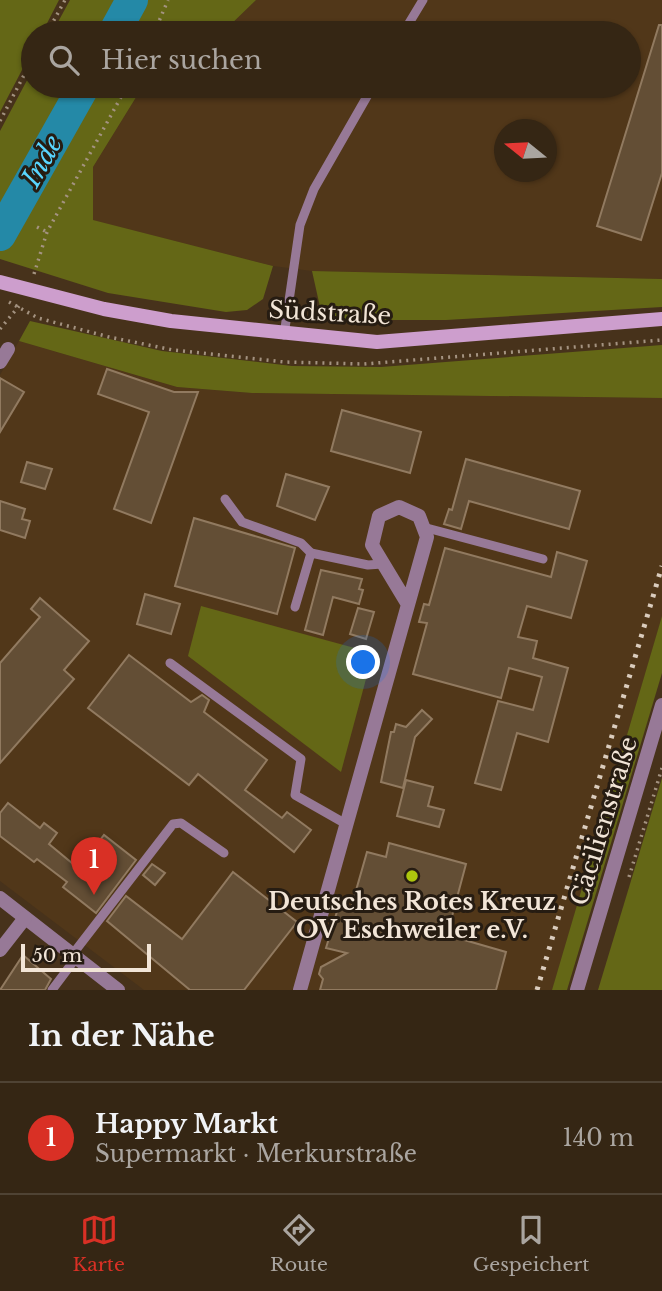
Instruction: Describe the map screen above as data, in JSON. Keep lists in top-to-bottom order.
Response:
{
  "streets": {
    "main road": ["Südstraße"],
    "street": ["Cäcilienstraße"]
  },
  "water": ["Inde"],
  "places": ["Deutsches Rotes Kreuz OV Eschweiler e.V."],
  "scale_bar": "50 m",
  "north": "left",
  "page": {
    "search": "Hier suchen",
    "pins": "1",
    "scale": "50 m",
    "heading": "In der Nähe",
    "list": [
      {
        "mark": "1",
        "name": "Happy Markt",
        "note": "Supermarkt · Merkurstraße",
        "value": "140 m"
      }
    ],
    "nav": ["Karte", "Route", "Gespeichert"]
  }
}
